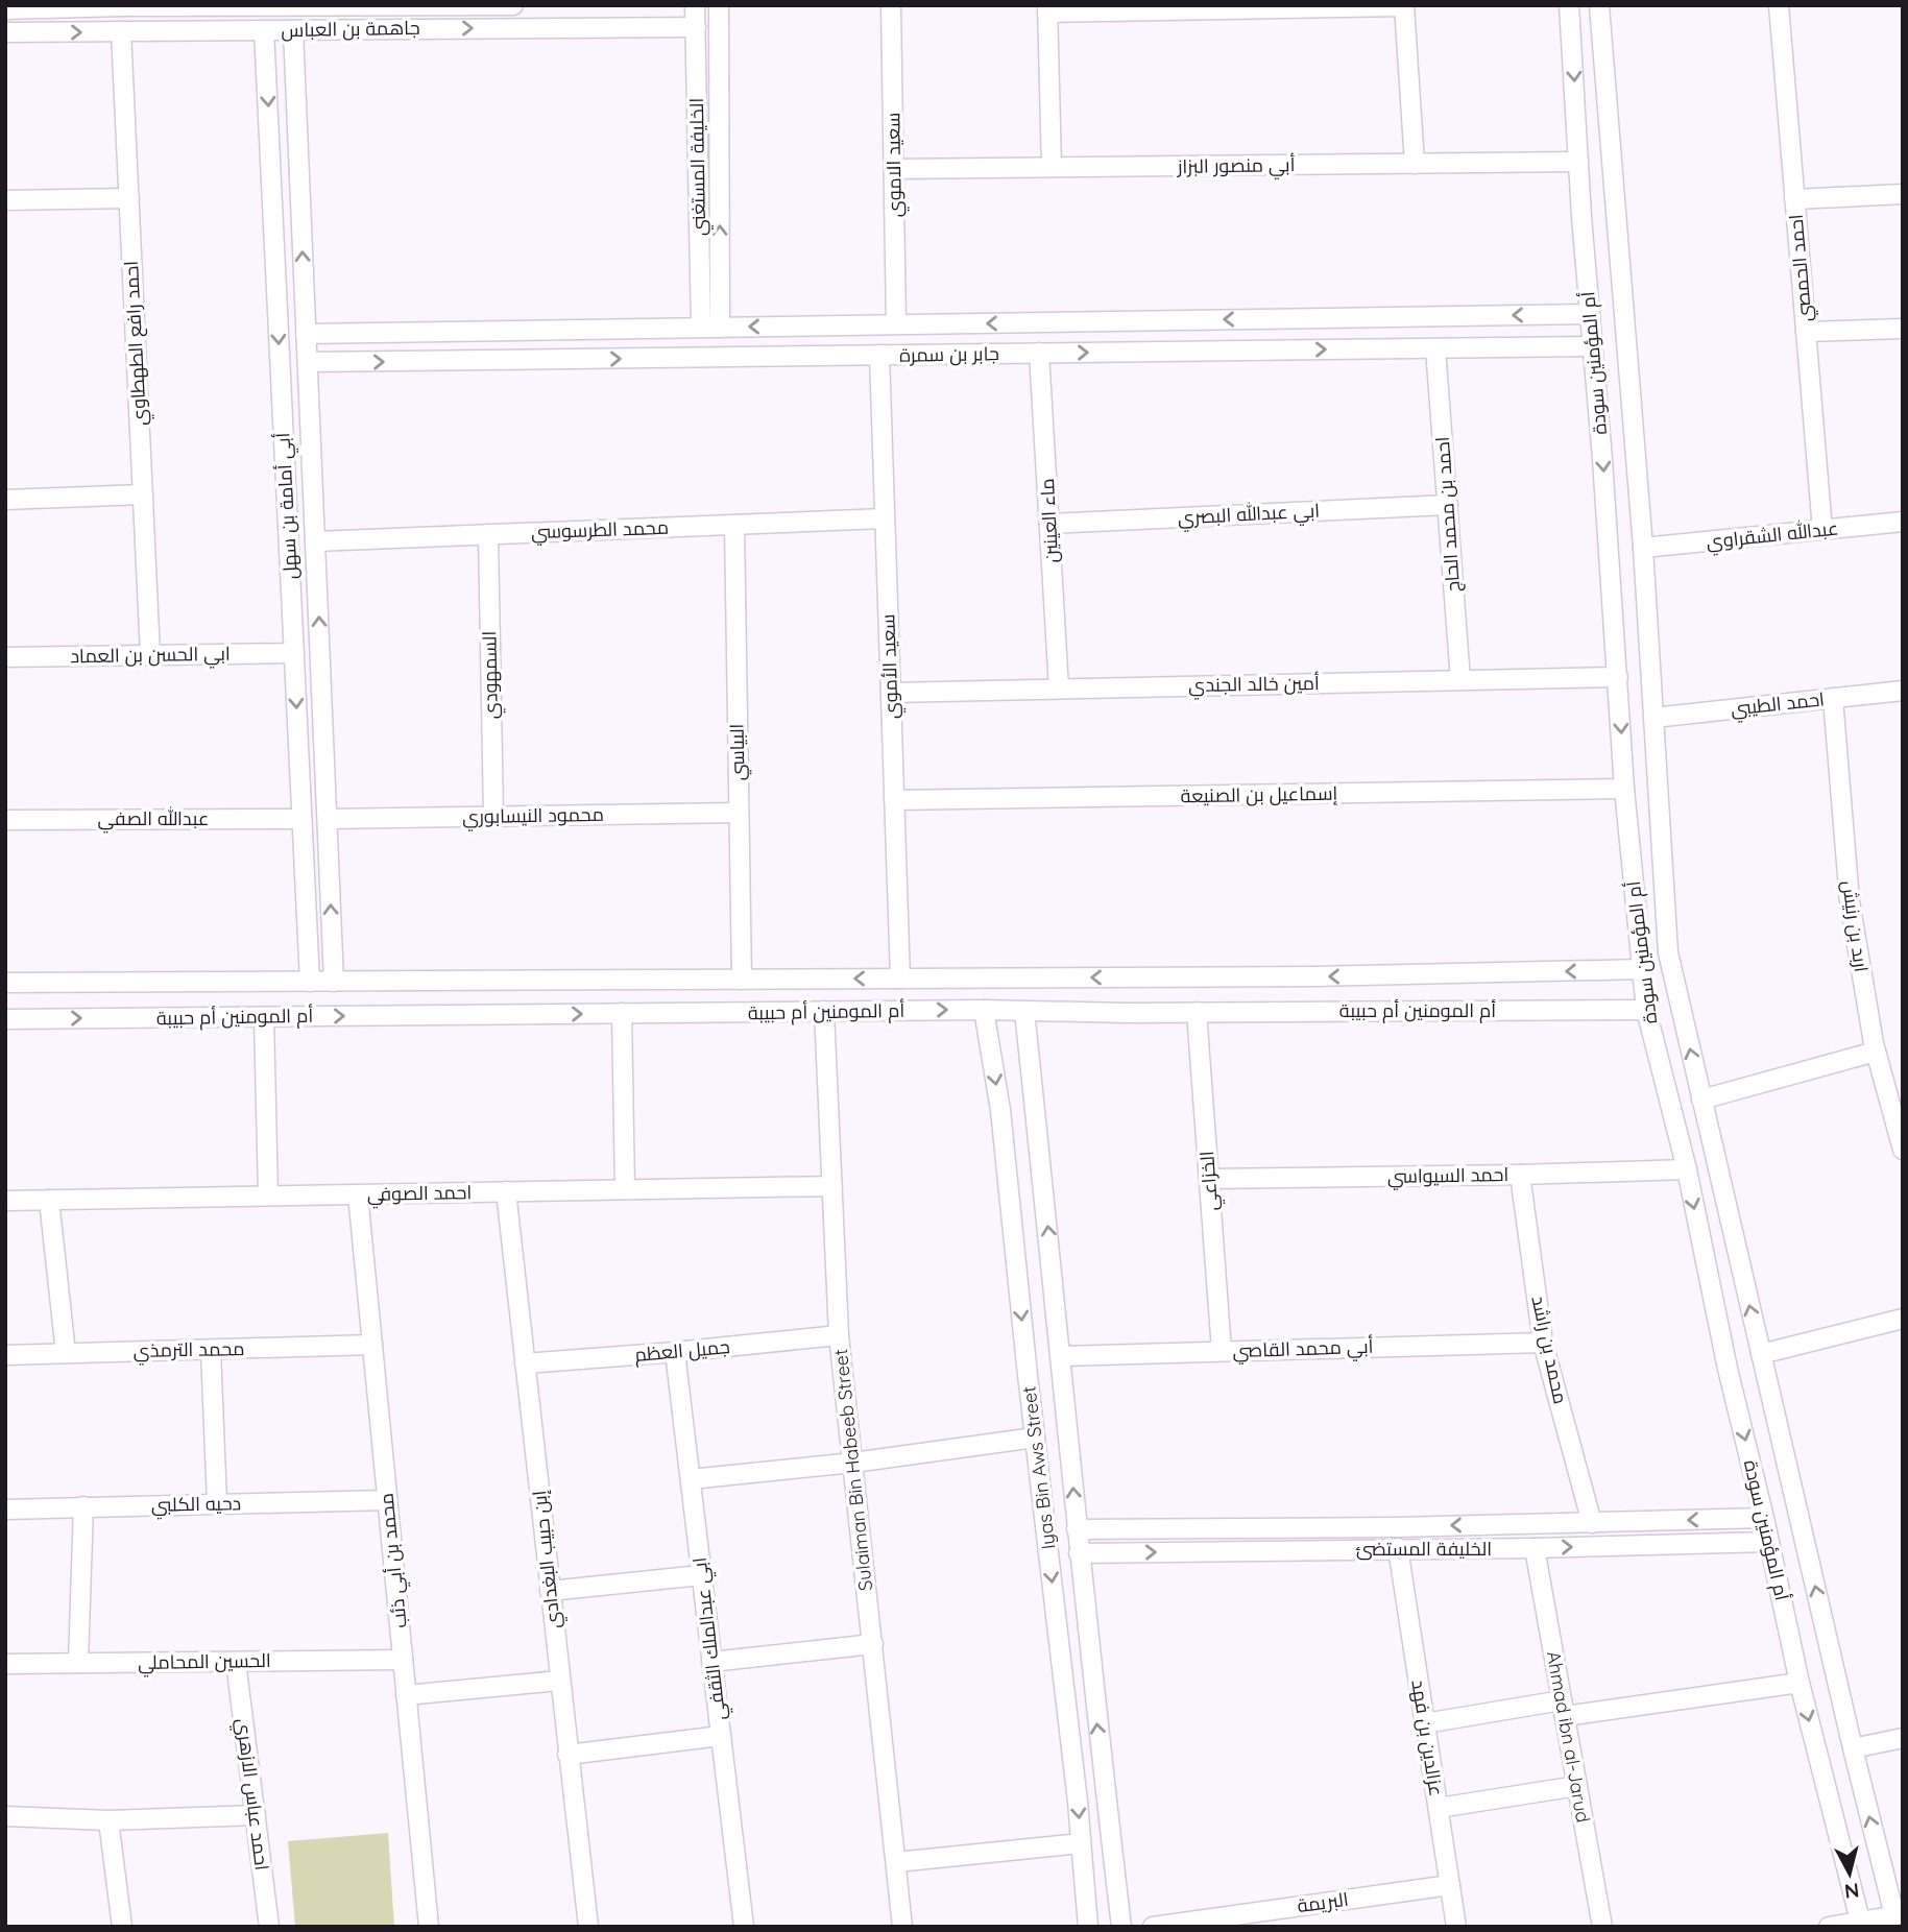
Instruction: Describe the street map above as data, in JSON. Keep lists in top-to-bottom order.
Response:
{
  "streets": {
    "street": [
      "جاهمة بن العباس",
      "سعيد الاموي",
      "أبي منصور البزاز",
      "الخليفة المستغني",
      "احمد الحمصي",
      "احمد رافع الطهطاوي",
      "جابر بن سمرة",
      "أم المؤمنين سودة",
      "أبي أمامة بن سهل",
      "ابي عبدالله البصري",
      "احمد بن محمد الحاج",
      "ماء العينين",
      "محمد الطرسوسي",
      "عبدالله الشقراوي",
      "ابي الحسن بن العماد",
      "سعيد الأموي",
      "السمهودي",
      "أمين خالد الجندي",
      "احمد الطيبي",
      "البياسي",
      "إسماعيل بن الصنيعة",
      "محمود النيسابوري",
      "عبدالله الصفي",
      "اربد بن رنيش",
      "أم المومنين أم حبيبة",
      "احمد السيواسي",
      "الخزاعي",
      "احمد الصوفي",
      "أبي محمد القاصي",
      "محمد الترمذي",
      "محمد بن راشد",
      "جميل العظم",
      "Iyas Bin Aws Street",
      "Sulaiman Bin Habeeb Street",
      "دحيه الكلبي",
      "الخليفة المستضئ",
      "إبن حبيب البغدادي",
      "محمد بن أبي ذئب",
      "ابي عبدالملك الثقفي",
      "الحسين المحاملي",
      "Ahmad ibn al-Jarud",
      "عزالدين بن فهد",
      "احمد عباس الازهري",
      "البريمة"
    ]
  },
  "crossings": [
    ["جاهمة بن العباس", "الخليفة المستغني"],
    ["جاهمة بن العباس", "احمد رافع الطهطاوي"],
    ["جاهمة بن العباس", "أبي أمامة بن سهل"],
    ["سعيد الاموي", "أبي منصور البزاز"],
    ["سعيد الاموي", "جابر بن سمرة"],
    ["أبي منصور البزاز", "أم المؤمنين سودة"],
    ["الخليفة المستغني", "جابر بن سمرة"],
    ["احمد الحمصي", "عبدالله الشقراوي"],
    ["احمد رافع الطهطاوي", "ابي الحسن بن العماد"],
    ["جابر بن سمرة", "أم المؤمنين سودة"],
    ["جابر بن سمرة", "أبي أمامة بن سهل"],
    ["جابر بن سمرة", "احمد بن محمد الحاج"],
    ["جابر بن سمرة", "ماء العينين"],
    ["جابر بن سمرة", "سعيد الأموي"],
    ["أم المؤمنين سودة", "عبدالله الشقراوي"],
    ["أم المؤمنين سودة", "أمين خالد الجندي"],
    ["أم المؤمنين سودة", "احمد الطيبي"],
    ["أم المؤمنين سودة", "إسماعيل بن الصنيعة"],
    ["أم المؤمنين سودة", "أم المومنين أم حبيبة"],
    ["أم المؤمنين سودة", "احمد السيواسي"],
    ["أم المؤمنين سودة", "الخليفة المستضئ"],
    ["أبي أمامة بن سهل", "محمد الطرسوسي"],
    ["أبي أمامة بن سهل", "ابي الحسن بن العماد"],
    ["أبي أمامة بن سهل", "محمود النيسابوري"],
    ["أبي أمامة بن سهل", "عبدالله الصفي"],
    ["أبي أمامة بن سهل", "أم المومنين أم حبيبة"],
    ["ابي عبدالله البصري", "احمد بن محمد الحاج"],
    ["ابي عبدالله البصري", "ماء العينين"],
    ["احمد بن محمد الحاج", "أمين خالد الجندي"],
    ["ماء العينين", "أمين خالد الجندي"],
    ["محمد الطرسوسي", "سعيد الأموي"],
    ["محمد الطرسوسي", "السمهودي"],
    ["محمد الطرسوسي", "البياسي"],
    ["سعيد الأموي", "أمين خالد الجندي"],
    ["سعيد الأموي", "إسماعيل بن الصنيعة"],
    ["سعيد الأموي", "أم المومنين أم حبيبة"],
    ["السمهودي", "محمود النيسابوري"],
    ["احمد الطيبي", "اربد بن رنيش"],
    ["البياسي", "محمود النيسابوري"],
    ["البياسي", "أم المومنين أم حبيبة"],
    ["أم المومنين أم حبيبة", "الخزاعي"],
    ["أم المومنين أم حبيبة", "Iyas Bin Aws Street"],
    ["أم المومنين أم حبيبة", "Sulaiman Bin Habeeb Street"],
    ["احمد السيواسي", "الخزاعي"],
    ["احمد السيواسي", "محمد بن راشد"],
    ["الخزاعي", "أبي محمد القاصي"],
    ["احمد الصوفي", "Sulaiman Bin Habeeb Street"],
    ["احمد الصوفي", "إبن حبيب البغدادي"],
    ["احمد الصوفي", "محمد بن أبي ذئب"],
    ["أبي محمد القاصي", "محمد بن راشد"],
    ["أبي محمد القاصي", "Iyas Bin Aws Street"],
    ["محمد الترمذي", "محمد بن أبي ذئب"],
    ["محمد بن راشد", "الخليفة المستضئ"],
    ["جميل العظم", "Sulaiman Bin Habeeb Street"],
    ["جميل العظم", "إبن حبيب البغدادي"],
    ["جميل العظم", "ابي عبدالملك الثقفي"],
    ["Iyas Bin Aws Street", "الخليفة المستضئ"],
    ["دحيه الكلبي", "محمد بن أبي ذئب"],
    ["الخليفة المستضئ", "Ahmad ibn al-Jarud"],
    ["الخليفة المستضئ", "عزالدين بن فهد"],
    ["محمد بن أبي ذئب", "الحسين المحاملي"],
    ["الحسين المحاملي", "احمد عباس الازهري"],
    ["عزالدين بن فهد", "البريمة"]
  ],
  "north": "bottom"
}
